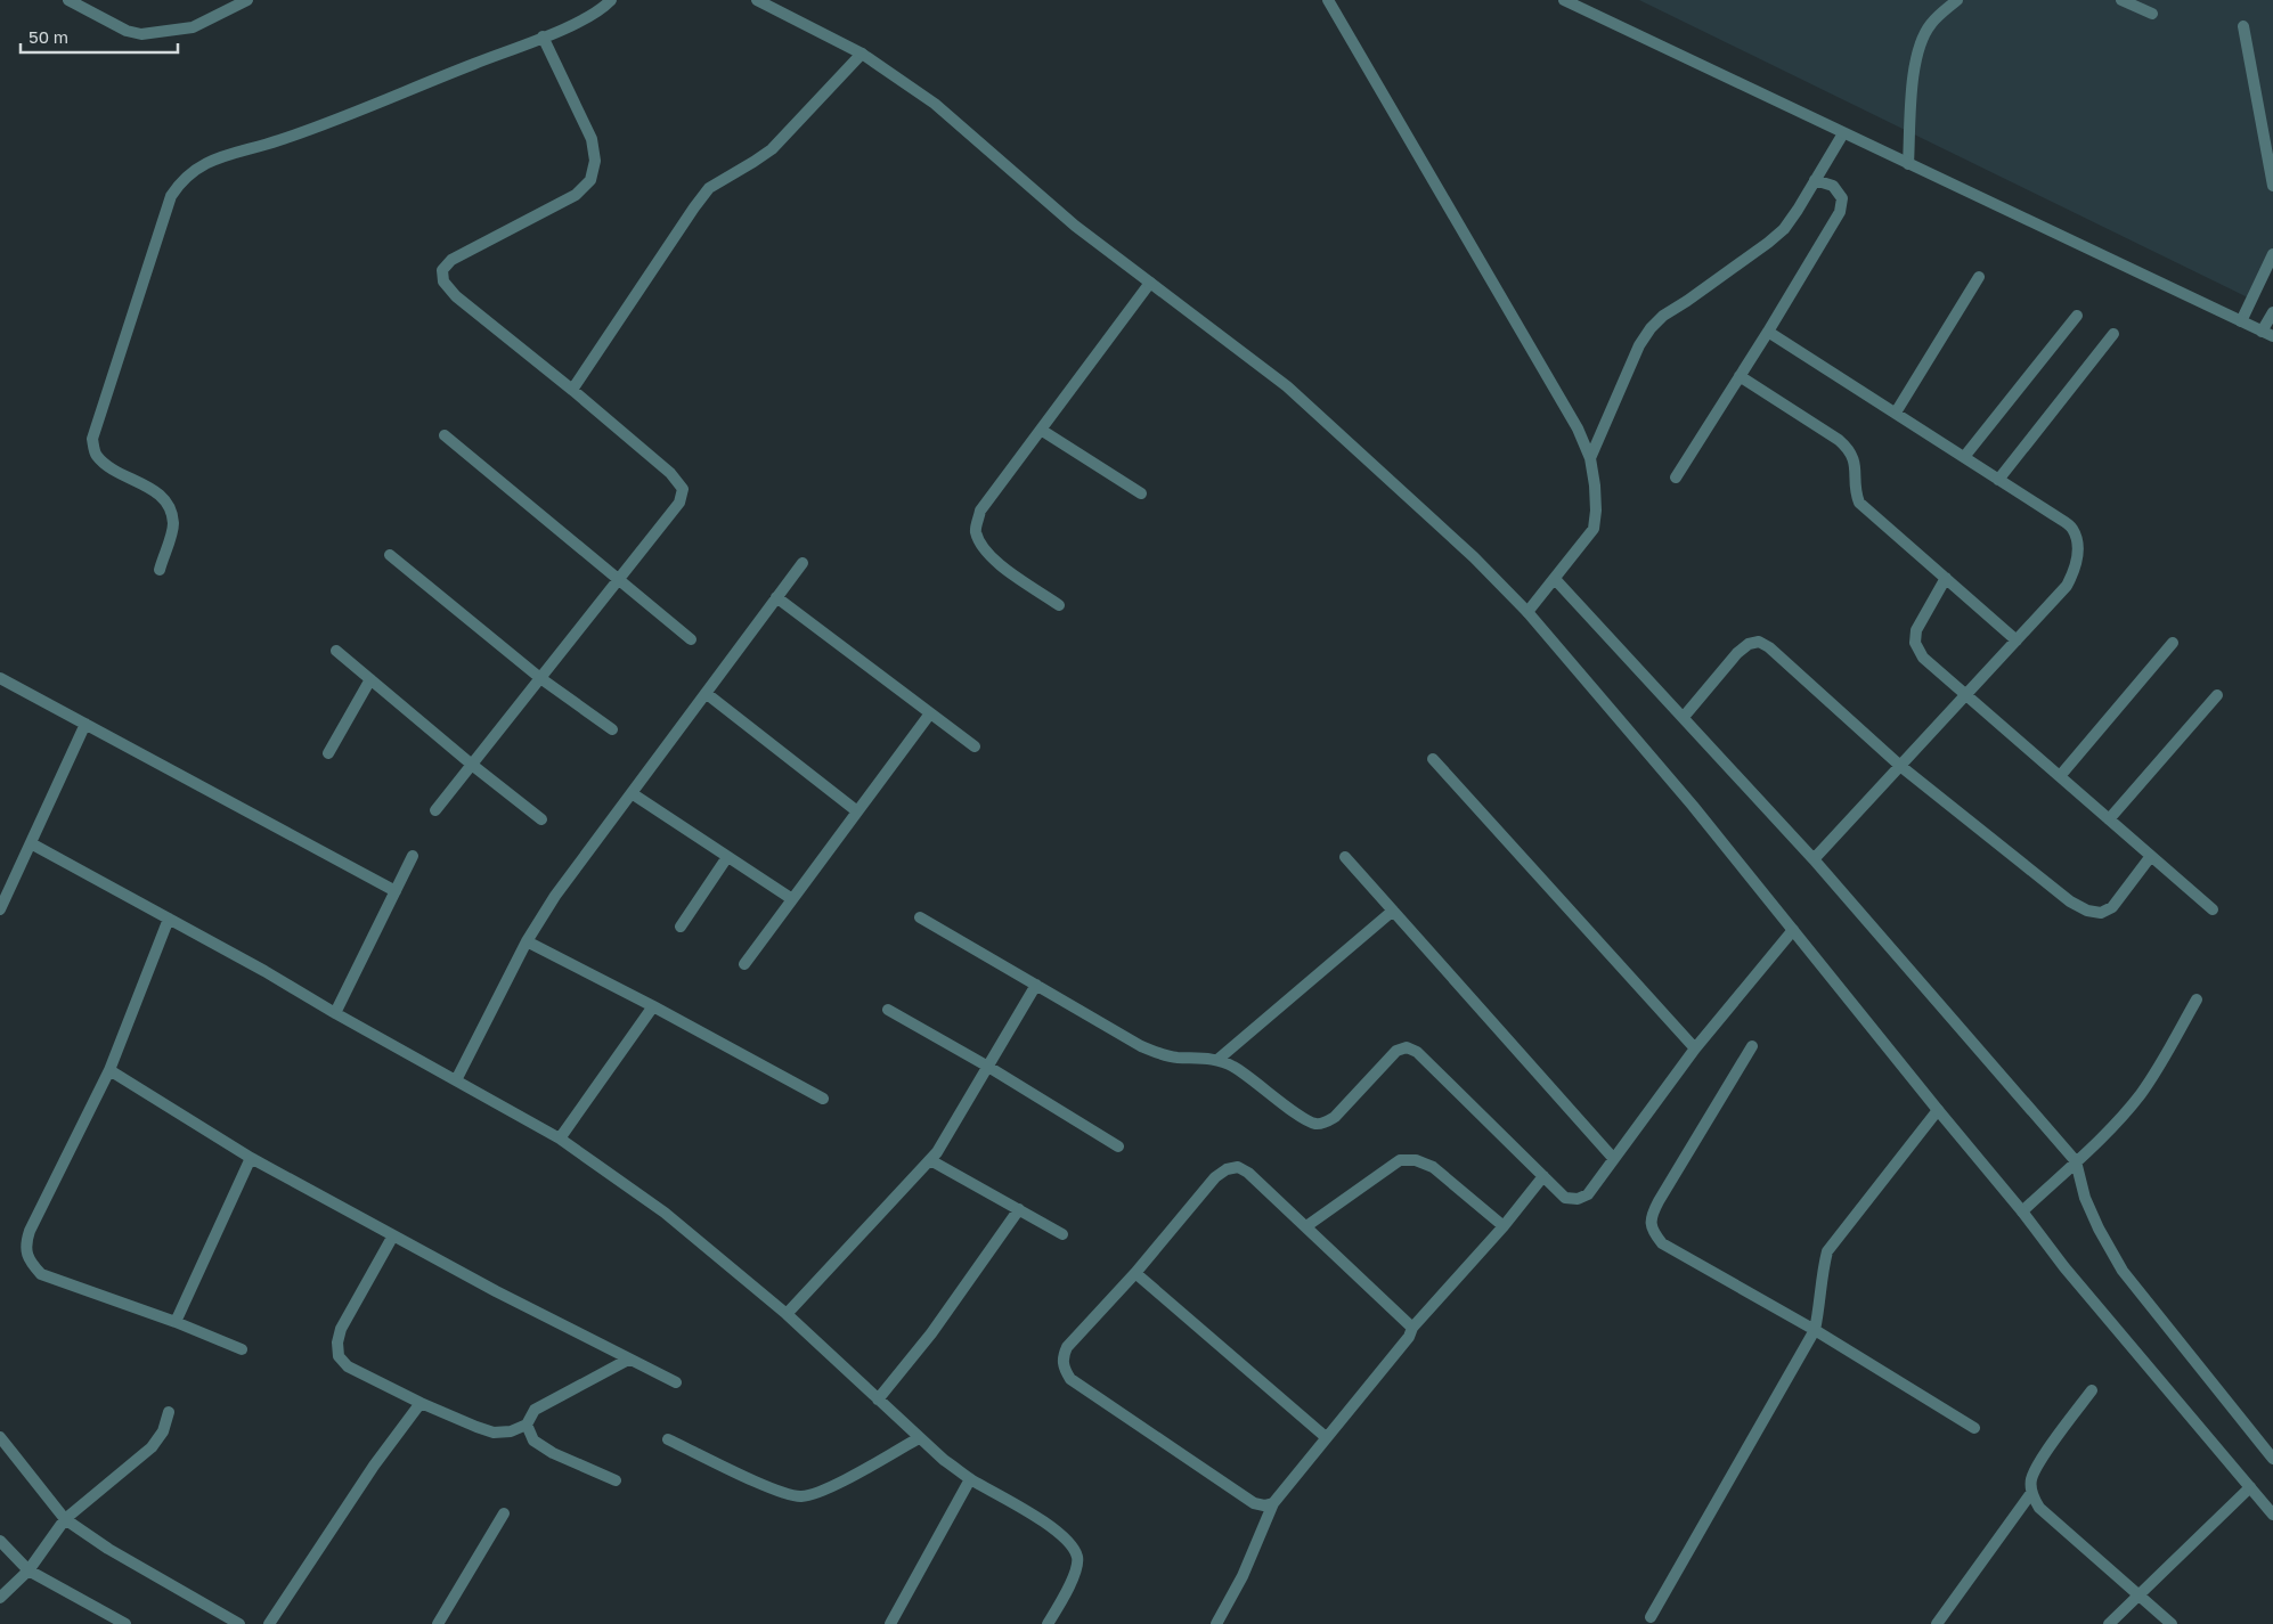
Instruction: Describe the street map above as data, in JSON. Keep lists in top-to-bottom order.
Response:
{
  "scale_bar": "50 m"
}
